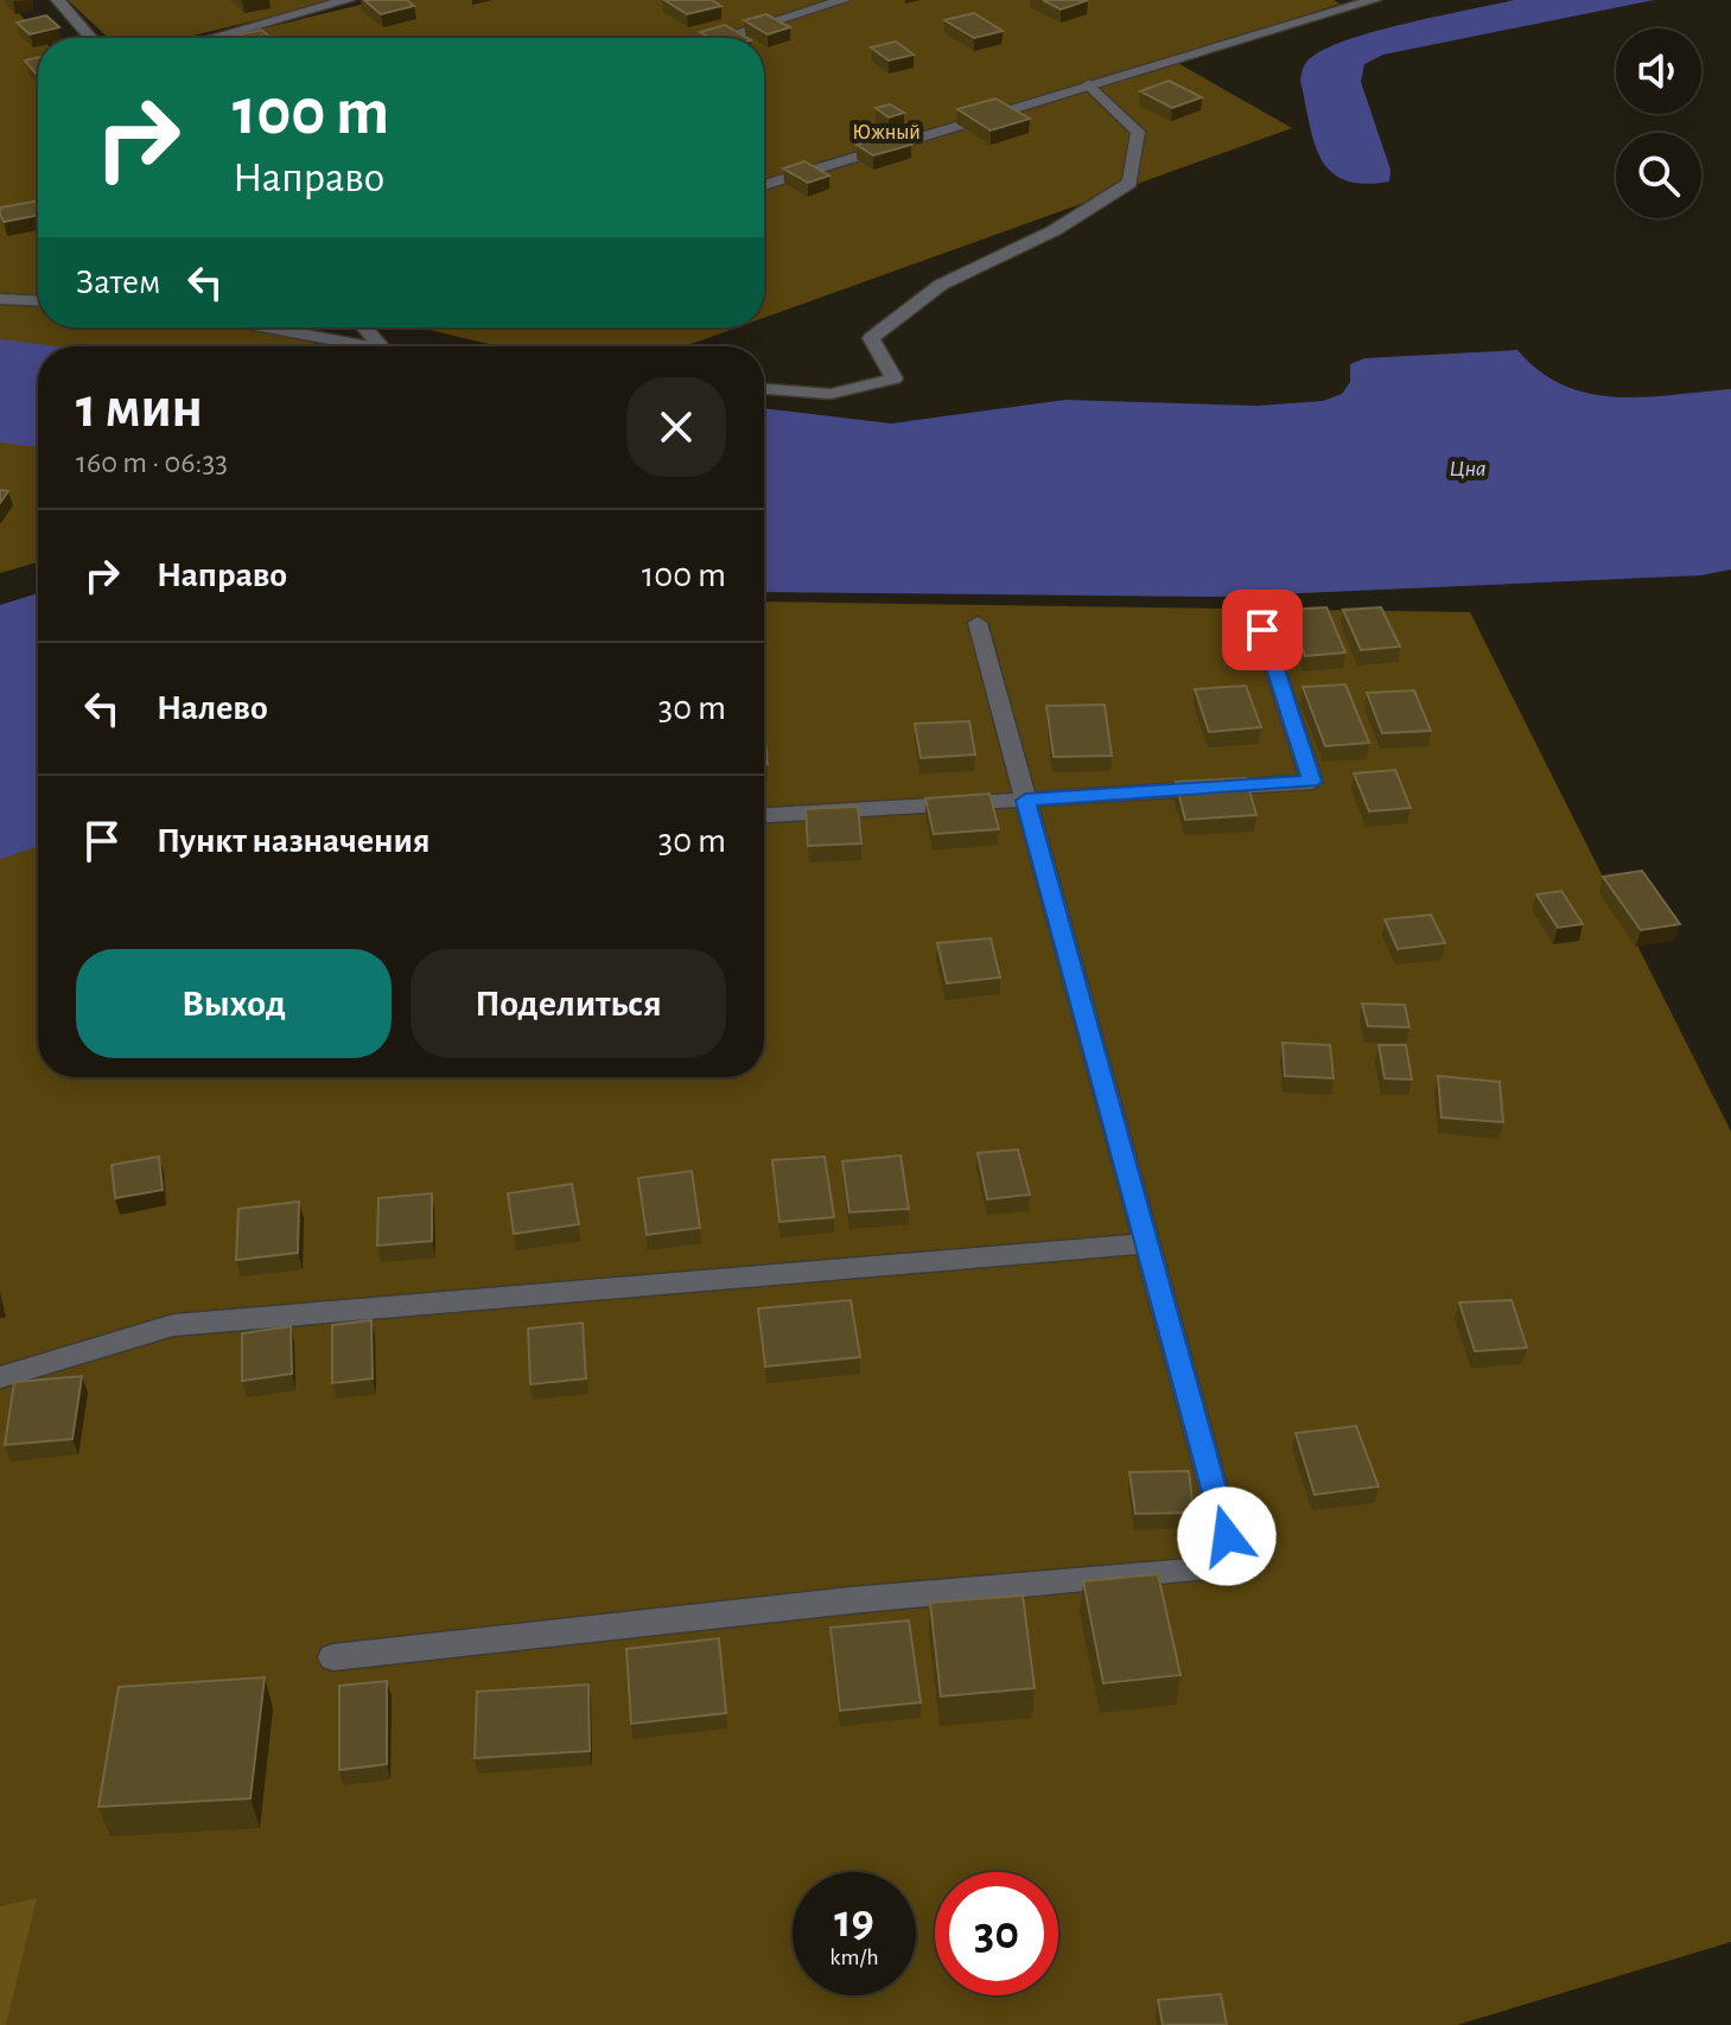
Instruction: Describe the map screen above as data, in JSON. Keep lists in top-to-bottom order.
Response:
{
  "water": ["Цна"],
  "parks": ["Южный"],
  "page": {
    "turn": ["100 m", "Направо"],
    "then": "Затем",
    "heading": ["1 мин", "160 m · 06:33"],
    "list": [
      {
        "name": "Направо",
        "value": "100 m"
      },
      {
        "name": "Налево",
        "value": "30 m"
      },
      {
        "name": "Пункт назначения",
        "value": "30 m"
      }
    ],
    "buttons": ["Выход", "Поделиться"],
    "speed": "19 km/h",
    "limit": "30"
  }
}
